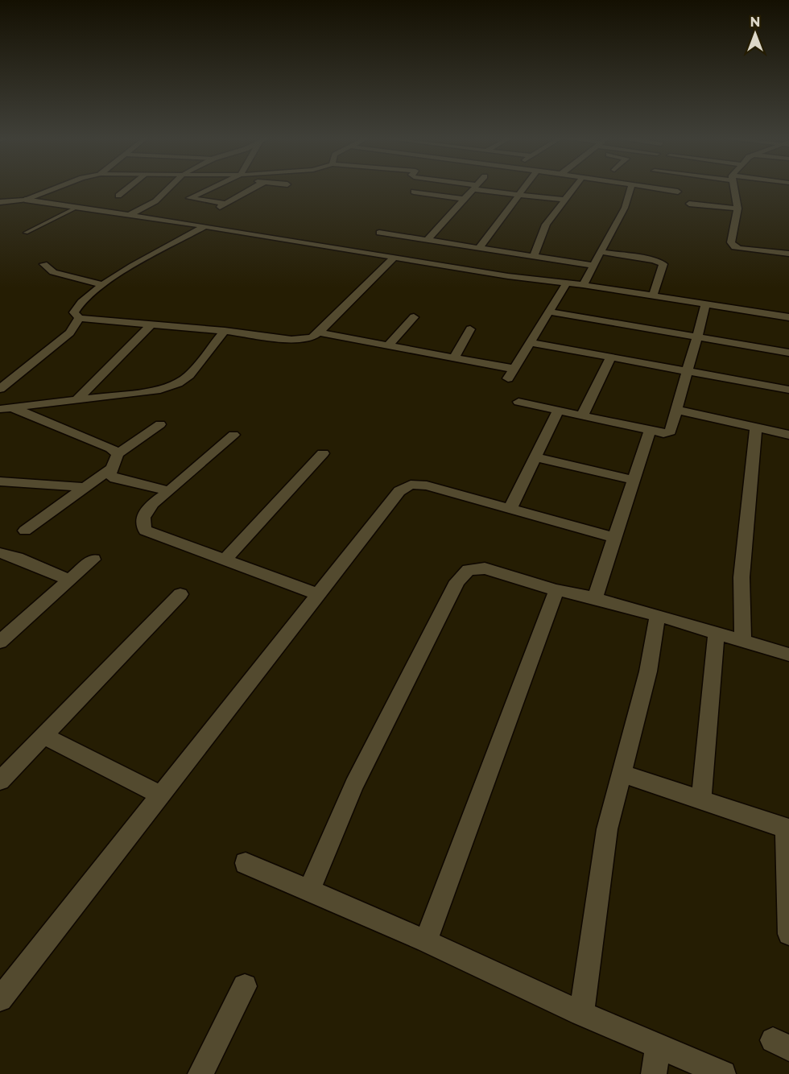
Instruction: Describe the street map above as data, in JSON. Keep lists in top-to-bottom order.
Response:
{
  "north": "top"
}
